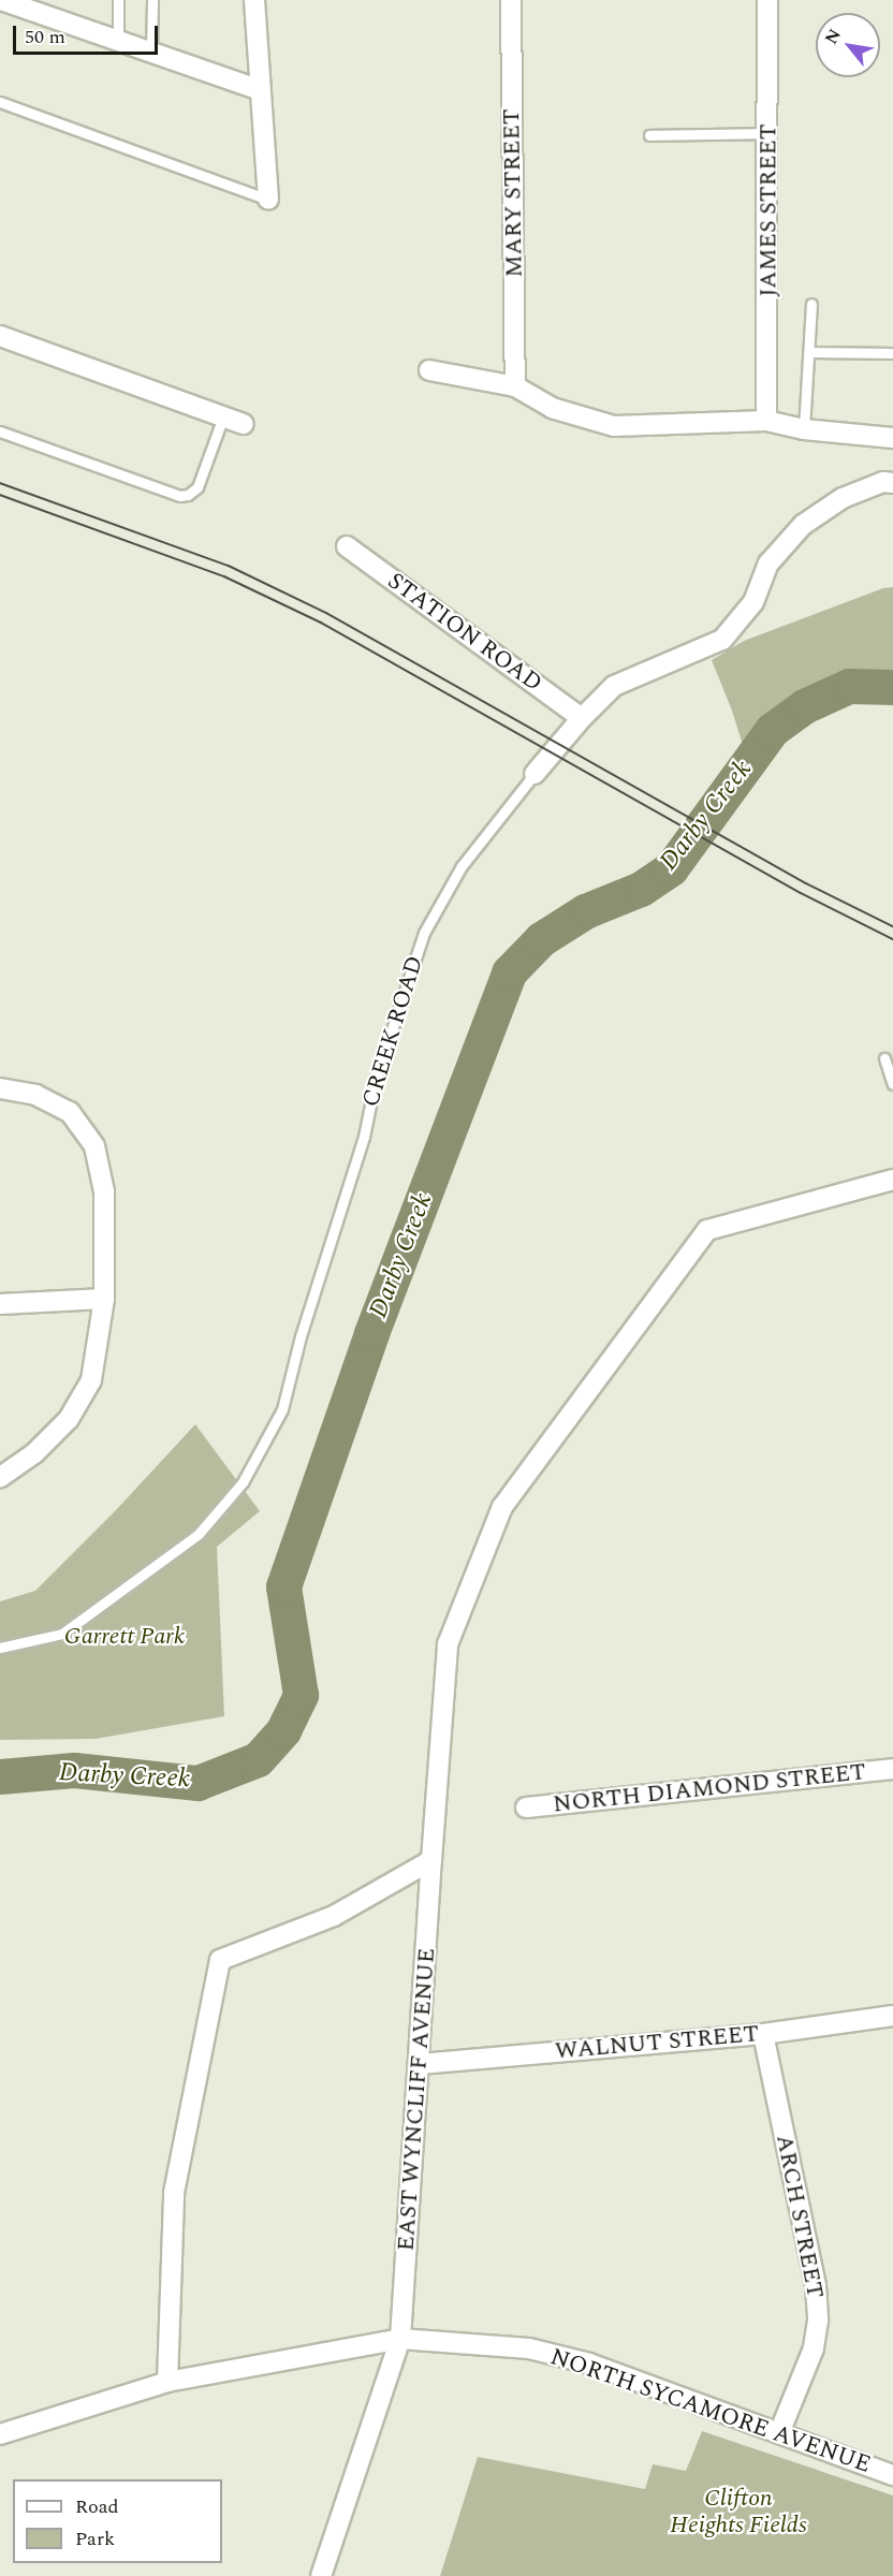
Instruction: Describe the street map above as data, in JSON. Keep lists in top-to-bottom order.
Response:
{
  "streets": {
    "street": [
      "MARY STREET",
      "JAMES STREET",
      "STATION ROAD",
      "CREEK ROAD",
      "NORTH DIAMOND STREET",
      "WALNUT STREET",
      "EAST WYNCLIFF AVENUE",
      "ARCH STREET",
      "NORTH SYCAMORE AVENUE"
    ]
  },
  "crossings": [
    ["STATION ROAD", "CREEK ROAD"],
    ["WALNUT STREET", "EAST WYNCLIFF AVENUE"],
    ["WALNUT STREET", "ARCH STREET"],
    ["EAST WYNCLIFF AVENUE", "NORTH SYCAMORE AVENUE"],
    ["ARCH STREET", "NORTH SYCAMORE AVENUE"]
  ],
  "water": ["Darby Creek"],
  "parks": ["Garrett Park", "Clifton Heights Fields"],
  "legend": ["Road", "Park"],
  "scale_bar": "50 m",
  "north": "top left"
}
